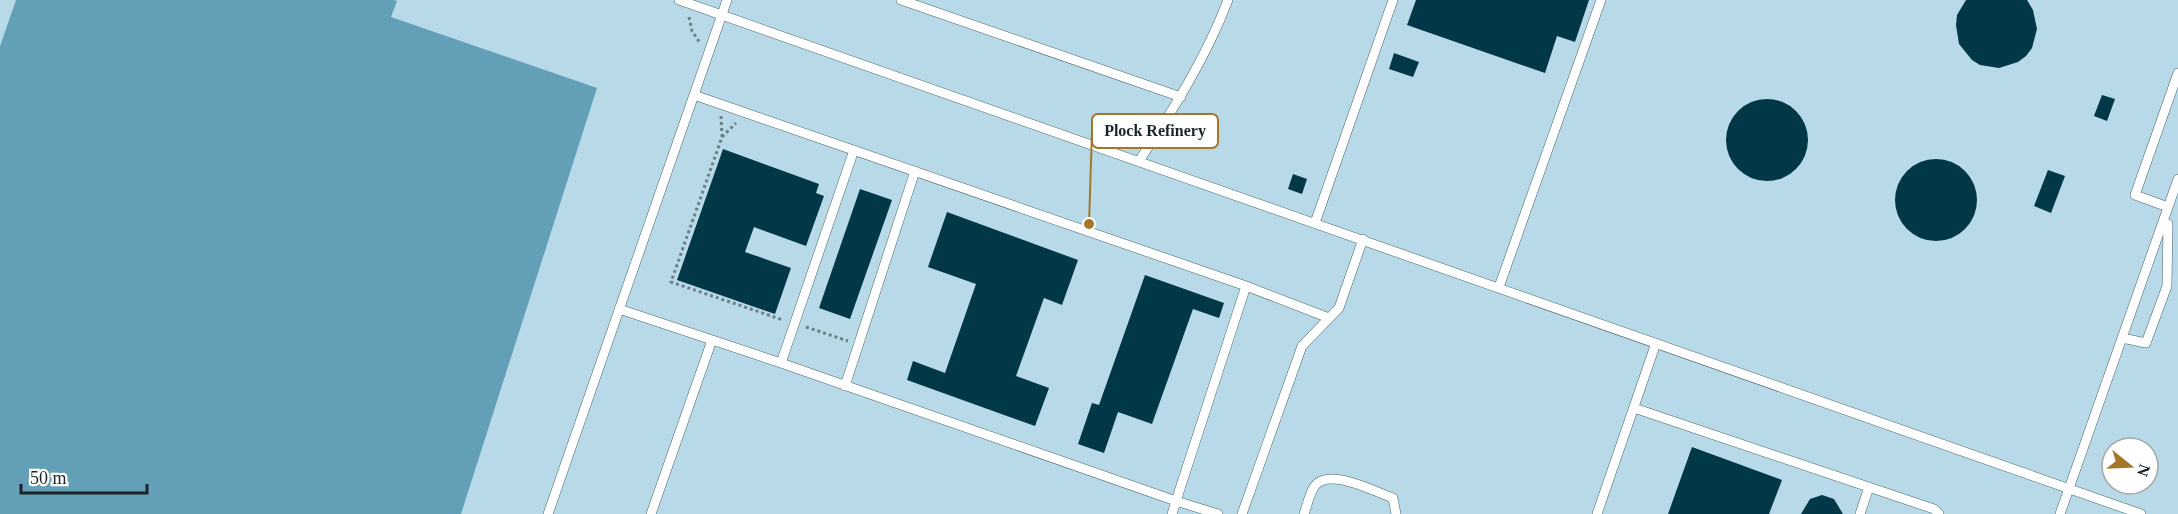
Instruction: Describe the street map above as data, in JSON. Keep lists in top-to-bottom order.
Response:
{
  "places": ["Plock Refinery"],
  "scale_bar": "50 m",
  "north": "right"
}
